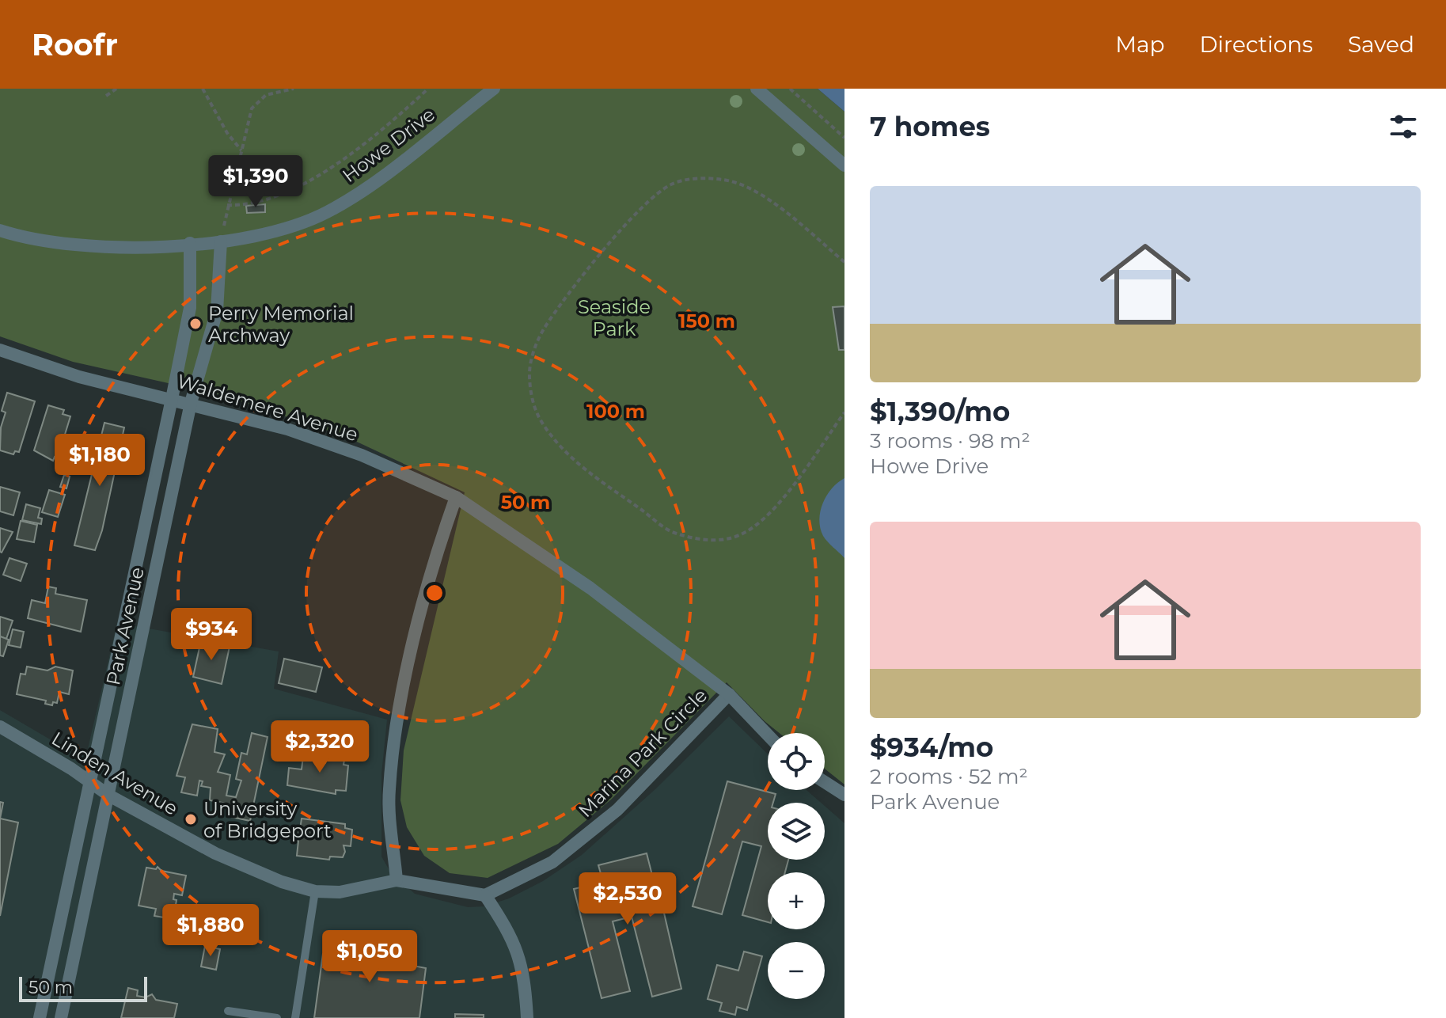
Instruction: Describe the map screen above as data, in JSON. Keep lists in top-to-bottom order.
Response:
{
  "streets": {
    "street": [
      "Howe Drive",
      "Waldemere Avenue",
      "Park Avenue",
      "Marina Park Circle",
      "Linden Avenue"
    ]
  },
  "crossings": [
    ["Howe Drive", "Park Avenue"],
    ["Waldemere Avenue", "Park Avenue"],
    ["Waldemere Avenue", "Marina Park Circle"],
    ["Park Avenue", "Linden Avenue"],
    ["Marina Park Circle", "Linden Avenue"]
  ],
  "parks": ["Seaside Park"],
  "places": ["Perry Memorial Archway", "University of Bridgeport"],
  "scale_bar": "50 m",
  "page": {
    "header": "Roofr",
    "nav": ["Map", "Directions", "Saved"],
    "heading": "7 homes",
    "price": [
      "$1,390",
      "$1,180",
      "$934",
      "$2,320",
      "$2,530",
      "$1,880",
      "$1,050"
    ],
    "list": [
      {
        "name": "$1,390/mo",
        "note": "3 rooms · 98 m² · Howe Drive"
      },
      {
        "name": "$934/mo",
        "note": "2 rooms · 52 m² · Park Avenue"
      }
    ],
    "map_buttons": ["+", "−"],
    "scale": "50 m"
  },
  "rings": ["150 m", "100 m", "50 m"]
}
